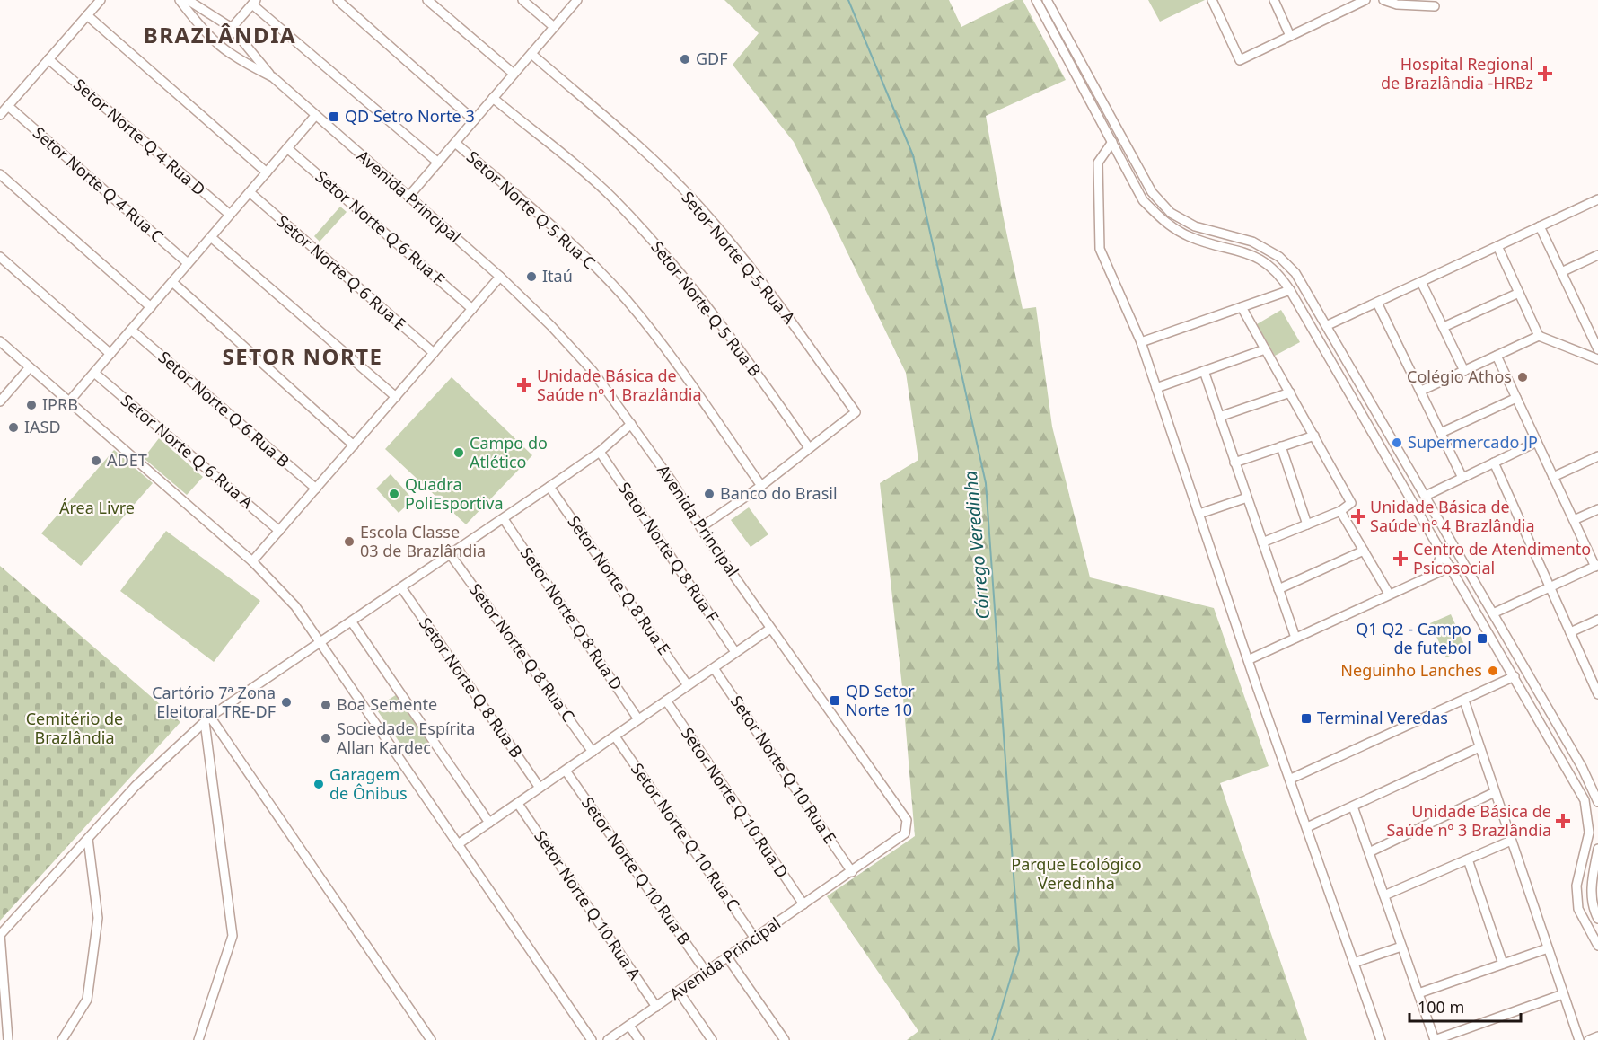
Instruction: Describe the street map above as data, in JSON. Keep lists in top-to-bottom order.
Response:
{
  "streets": {
    "street": [
      "Setor Norte Q 4 Rua D",
      "Setor Norte Q 4 Rua C",
      "Avenida Principal",
      "Setor Norte Q 5 Rua C",
      "Setor Norte Q 6 Rua F",
      "Setor Norte Q 5 Rua A",
      "Setor Norte Q 6 Rua E",
      "Setor Norte Q 5 Rua B",
      "Setor Norte Q 6 Rua B",
      "Setor Norte Q 6 Rua A",
      "Setor Norte Q 8 Rua F",
      "Setor Norte Q 8 Rua E",
      "Setor Norte Q 8 Rua D",
      "Setor Norte Q 8 Rua C",
      "Setor Norte Q 8 Rua B",
      "Setor Norte Q 10 Rua E",
      "Setor Norte Q 10 Rua D",
      "Setor Norte Q 10 Rua C",
      "Setor Norte Q 10 Rua B",
      "Setor Norte Q 10 Rua A"
    ]
  },
  "crossings": [
    ["Avenida Principal", "Setor Norte Q 10 Rua E"],
    ["Avenida Principal", "Setor Norte Q 10 Rua D"],
    ["Avenida Principal", "Setor Norte Q 10 Rua C"],
    ["Avenida Principal", "Setor Norte Q 10 Rua B"],
    ["Avenida Principal", "Setor Norte Q 10 Rua A"],
    ["Setor Norte Q 5 Rua A", "Setor Norte Q 5 Rua B"]
  ],
  "districts": ["BRAZLÂNDIA", "SETOR NORTE"],
  "water": ["Córrego Veredinha"],
  "parks": ["Área Livre", "Cemitério de Brazlândia", "Parque Ecológico Veredinha"],
  "places": {
    "other": [
      "GDF",
      "Itaú",
      "Colégio Athos",
      "IPRB",
      "IASD",
      "Supermercado JP",
      "Campo do Atlético",
      "ADET",
      "Quadra PoliEsportiva",
      "Banco do Brasil",
      "Escola Classe 03 de Brazlândia",
      "Neguinho Lanches",
      "Cartório 7ª Zona Eleitoral TRE-DF",
      "Boa Semente",
      "Sociedade Espírita Allan Kardec",
      "Garagem de Ônibus"
    ],
    "health": [
      "Hospital Regional de Brazlândia -HRBz",
      "Unidade Básica de Saúde nº 1 Brazlândia",
      "Unidade Básica de Saúde nº 4 Brazlândia",
      "Centro de Atendimento Psicosocial",
      "Unidade Básica de Saúde nº 3 Brazlândia"
    ],
    "transit": [
      "QD Setro Norte 3",
      "Q1 Q2 - Campo de futebol",
      "QD Setor Norte 10",
      "Terminal Veredas"
    ]
  },
  "scale_bar": "100 m"
}
